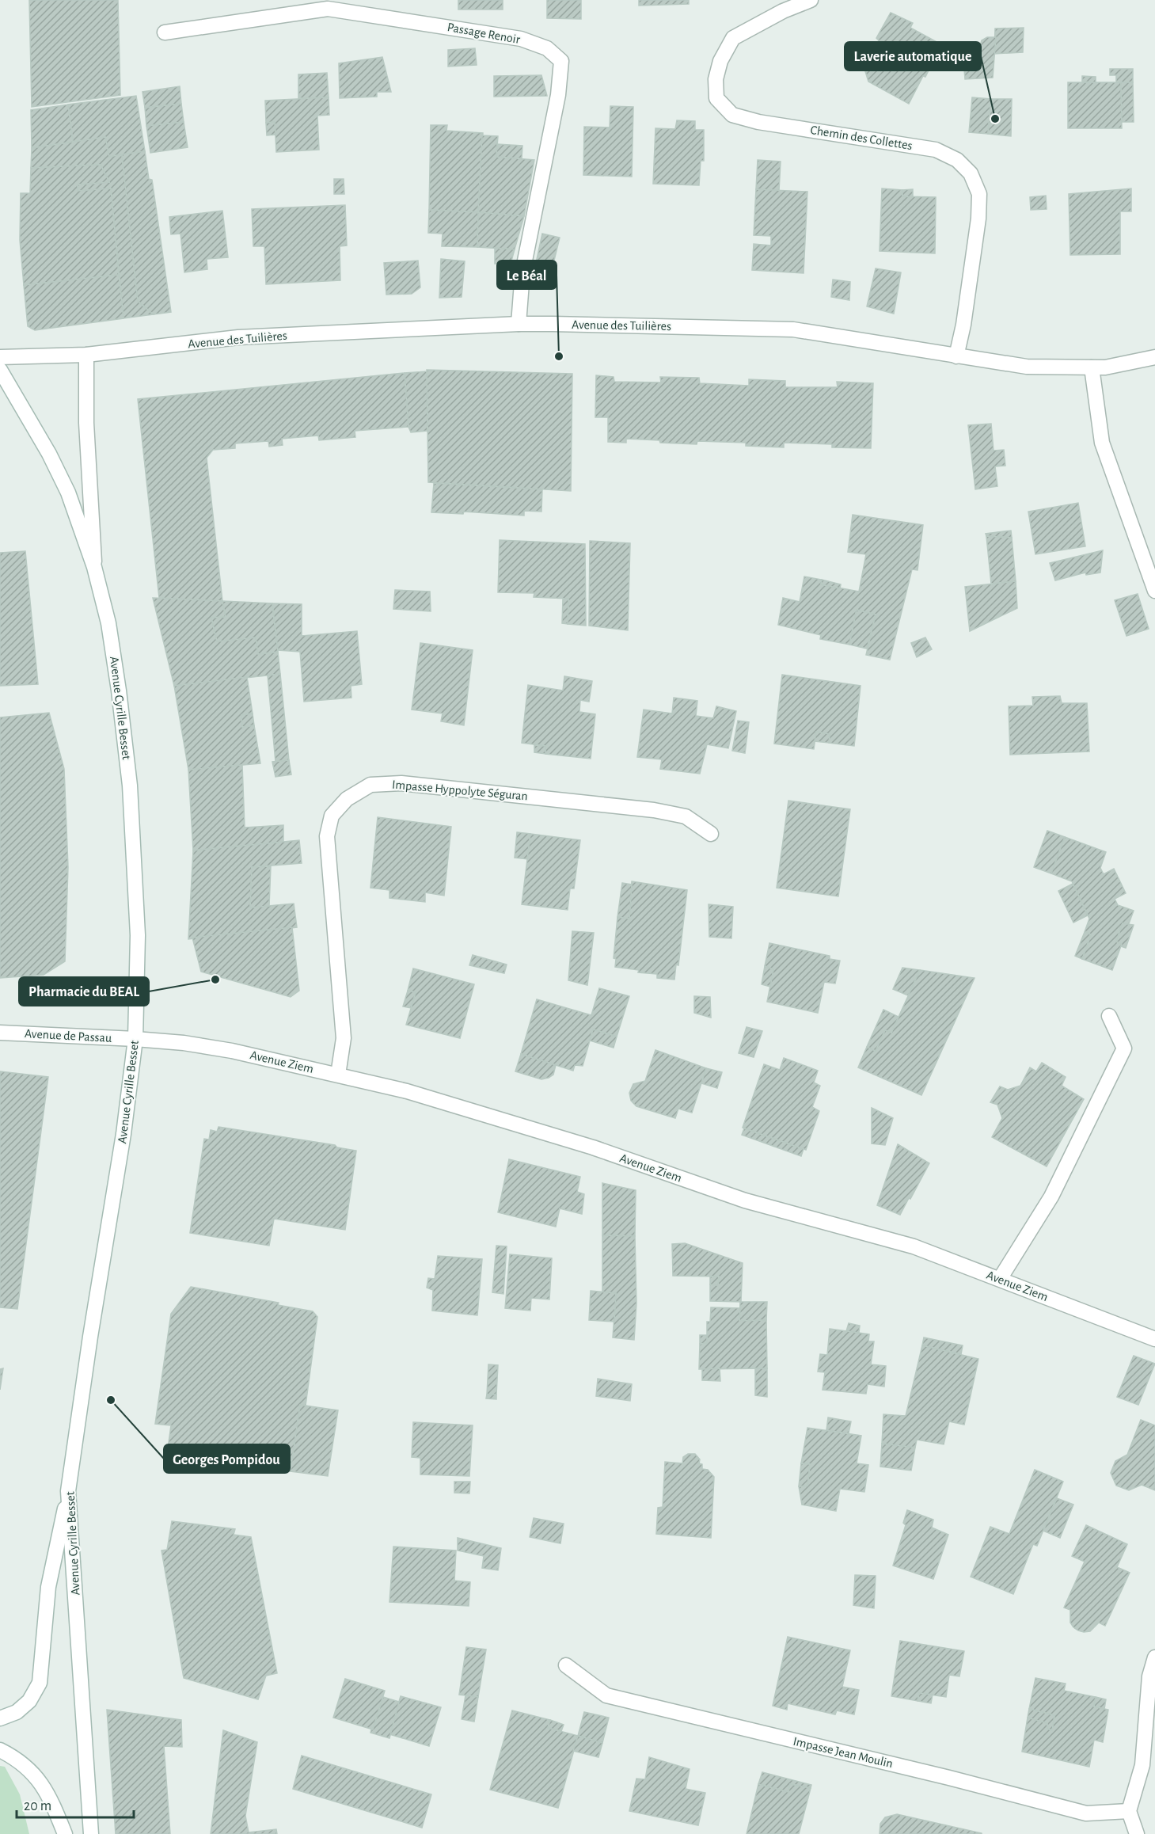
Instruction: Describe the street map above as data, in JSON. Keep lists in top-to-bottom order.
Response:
{
  "streets": {
    "street": [
      "Passage Renoir",
      "Chemin des Collettes",
      "Avenue des Tuilières",
      "Avenue Cyrille Besset",
      "Impasse Hyppolyte Séguran",
      "Avenue de Passau",
      "Avenue Ziem",
      "Impasse Jean Moulin"
    ]
  },
  "crossings": [
    ["Passage Renoir", "Avenue des Tuilières"],
    ["Chemin des Collettes", "Avenue des Tuilières"],
    ["Avenue Cyrille Besset", "Avenue de Passau"],
    ["Avenue Cyrille Besset", "Avenue Ziem"],
    ["Impasse Hyppolyte Séguran", "Avenue Ziem"],
    ["Avenue de Passau", "Avenue Ziem"]
  ],
  "places": [
    "Laverie automatique",
    "Le Béal",
    "Pharmacie du BEAL",
    "Georges Pompidou"
  ],
  "scale_bar": "20 m"
}
